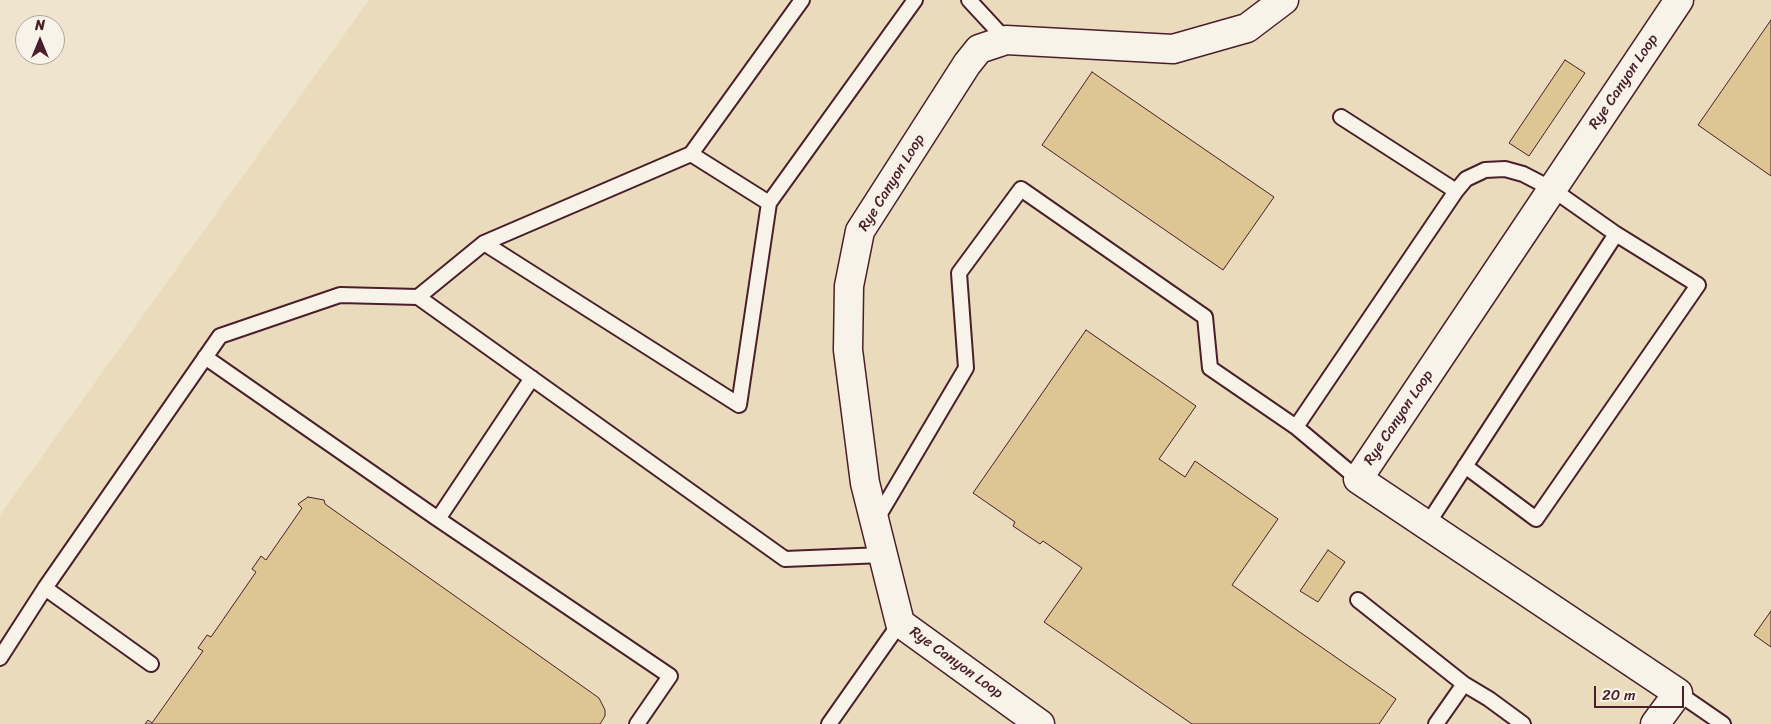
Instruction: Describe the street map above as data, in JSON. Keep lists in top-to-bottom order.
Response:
{
  "streets": {
    "street": ["Rye Canyon Loop"]
  },
  "scale_bar": "20 m",
  "north": "top"
}
